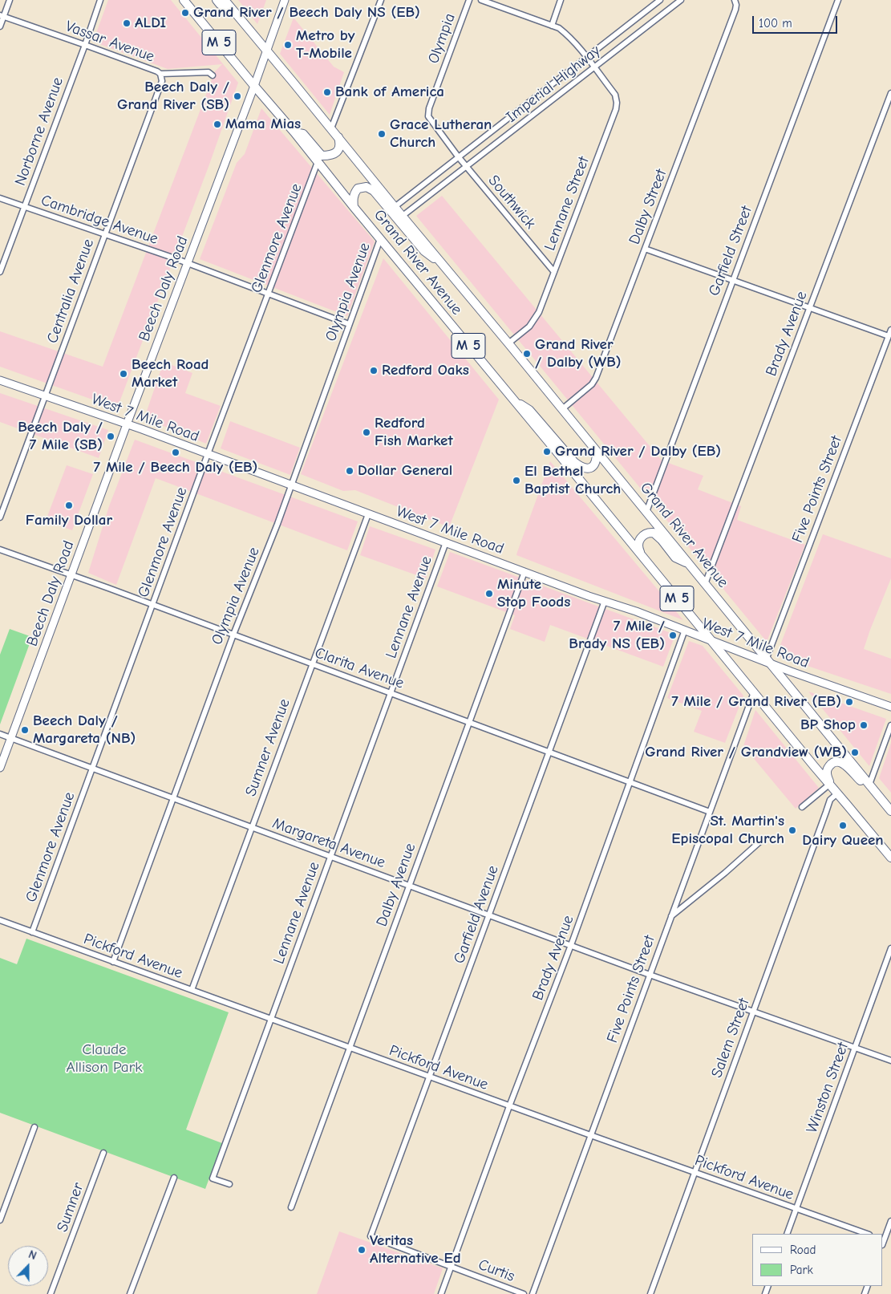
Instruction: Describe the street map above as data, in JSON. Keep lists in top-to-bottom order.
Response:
{
  "streets": {
    "main road": [
      "M 5",
      "Grand River Avenue",
      "Beech Daly Road",
      "West 7 Mile Road"
    ],
    "street": [
      "Olympia",
      "Vassar Avenue",
      "Imperial Highway",
      "Norborne Avenue",
      "Southwick",
      "Lennane Street",
      "Dalby Street",
      "Cambridge Avenue",
      "Glenmore Avenue",
      "Garfield Street",
      "Centralia Avenue",
      "Olympia Avenue",
      "Brady Avenue",
      "Five Points Street",
      "Lennane Avenue",
      "Clarita Avenue",
      "Sumner Avenue",
      "Margareta Avenue",
      "Dalby Avenue",
      "Garfield Avenue",
      "Pickford Avenue",
      "Salem Street",
      "Winston Street",
      "Sumner",
      "Curtis"
    ]
  },
  "crossings": [
    ["Olympia", "Imperial Highway"],
    ["Olympia", "Southwick"],
    ["Vassar Avenue", "Norborne Avenue"],
    ["Vassar Avenue", "Centralia Avenue"],
    ["Imperial Highway", "Southwick"],
    ["Imperial Highway", "Lennane Street"],
    ["Imperial Highway", "Grand River Avenue"],
    ["Norborne Avenue", "Cambridge Avenue"],
    ["Southwick", "Lennane Street"],
    ["Lennane Street", "Grand River Avenue"],
    ["Dalby Street", "Grand River Avenue"],
    ["Cambridge Avenue", "Glenmore Avenue"],
    ["Cambridge Avenue", "Beech Daly Road"],
    ["Cambridge Avenue", "Centralia Avenue"],
    ["Cambridge Avenue", "Olympia Avenue"],
    ["Glenmore Avenue", "Grand River Avenue"],
    ["Glenmore Avenue", "West 7 Mile Road"],
    ["Glenmore Avenue", "Clarita Avenue"],
    ["Glenmore Avenue", "Margareta Avenue"],
    ["Glenmore Avenue", "Pickford Avenue"],
    ["Garfield Street", "Grand River Avenue"],
    ["Grand River Avenue", "Beech Daly Road"],
    ["Grand River Avenue", "Olympia Avenue"],
    ["Grand River Avenue", "Brady Avenue"],
    ["Grand River Avenue", "West 7 Mile Road"],
    ["Grand River Avenue", "Five Points Street"],
    ["Grand River Avenue", "Salem Street"],
    ["Beech Daly Road", "West 7 Mile Road"],
    ["Beech Daly Road", "Clarita Avenue"],
    ["Beech Daly Road", "Margareta Avenue"],
    ["Centralia Avenue", "West 7 Mile Road"],
    ["Olympia Avenue", "West 7 Mile Road"],
    ["Olympia Avenue", "Clarita Avenue"],
    ["Olympia Avenue", "Margareta Avenue"],
    ["Olympia Avenue", "Pickford Avenue"],
    ["Brady Avenue", "West 7 Mile Road"],
    ["Brady Avenue", "Clarita Avenue"],
    ["Brady Avenue", "Margareta Avenue"],
    ["Brady Avenue", "Pickford Avenue"],
    ["Brady Avenue", "Curtis"],
    ["West 7 Mile Road", "Lennane Avenue"],
    ["West 7 Mile Road", "Sumner Avenue"],
    ["West 7 Mile Road", "Dalby Avenue"],
    ["West 7 Mile Road", "Garfield Avenue"],
    ["Five Points Street", "Clarita Avenue"],
    ["Five Points Street", "Margareta Avenue"],
    ["Five Points Street", "Pickford Avenue"],
    ["Lennane Avenue", "Clarita Avenue"],
    ["Lennane Avenue", "Margareta Avenue"],
    ["Lennane Avenue", "Pickford Avenue"],
    ["Clarita Avenue", "Sumner Avenue"],
    ["Clarita Avenue", "Dalby Avenue"],
    ["Clarita Avenue", "Garfield Avenue"],
    ["Sumner Avenue", "Margareta Avenue"],
    ["Sumner Avenue", "Pickford Avenue"],
    ["Margareta Avenue", "Dalby Avenue"],
    ["Margareta Avenue", "Garfield Avenue"],
    ["Margareta Avenue", "Salem Street"],
    ["Margareta Avenue", "Winston Street"],
    ["Dalby Avenue", "Pickford Avenue"],
    ["Garfield Avenue", "Pickford Avenue"],
    ["Garfield Avenue", "Curtis"],
    ["Pickford Avenue", "Salem Street"],
    ["Pickford Avenue", "Winston Street"]
  ],
  "parks": ["Claude Allison Park"],
  "places": [
    "Grand River / Beech Daly NS (EB)",
    "ALDI",
    "Metro by T-Mobile",
    "Bank of America",
    "Beech Daly / Grand River (SB)",
    "Mama Mias",
    "Grace Lutheran Church",
    "Grand River / Dalby (WB)",
    "Redford Oaks",
    "Beech Road Market",
    "Redford Fish Market",
    "Beech Daly / 7 Mile (SB)",
    "Grand River / Dalby (EB)",
    "7 Mile / Beech Daly (EB)",
    "Dollar General",
    "El Bethel Baptist Church",
    "Family Dollar",
    "Minute Stop Foods",
    "7 Mile / Brady NS (EB)",
    "7 Mile / Grand River (EB)",
    "BP Shop",
    "Beech Daly / Margareta (NB)",
    "Grand River / Grandview (WB)",
    "Dairy Queen",
    "St. Martin's Episcopal Church",
    "Veritas Alternative Ed"
  ],
  "legend": ["Road", "Park"],
  "scale_bar": "100 m",
  "north": "top"
}
